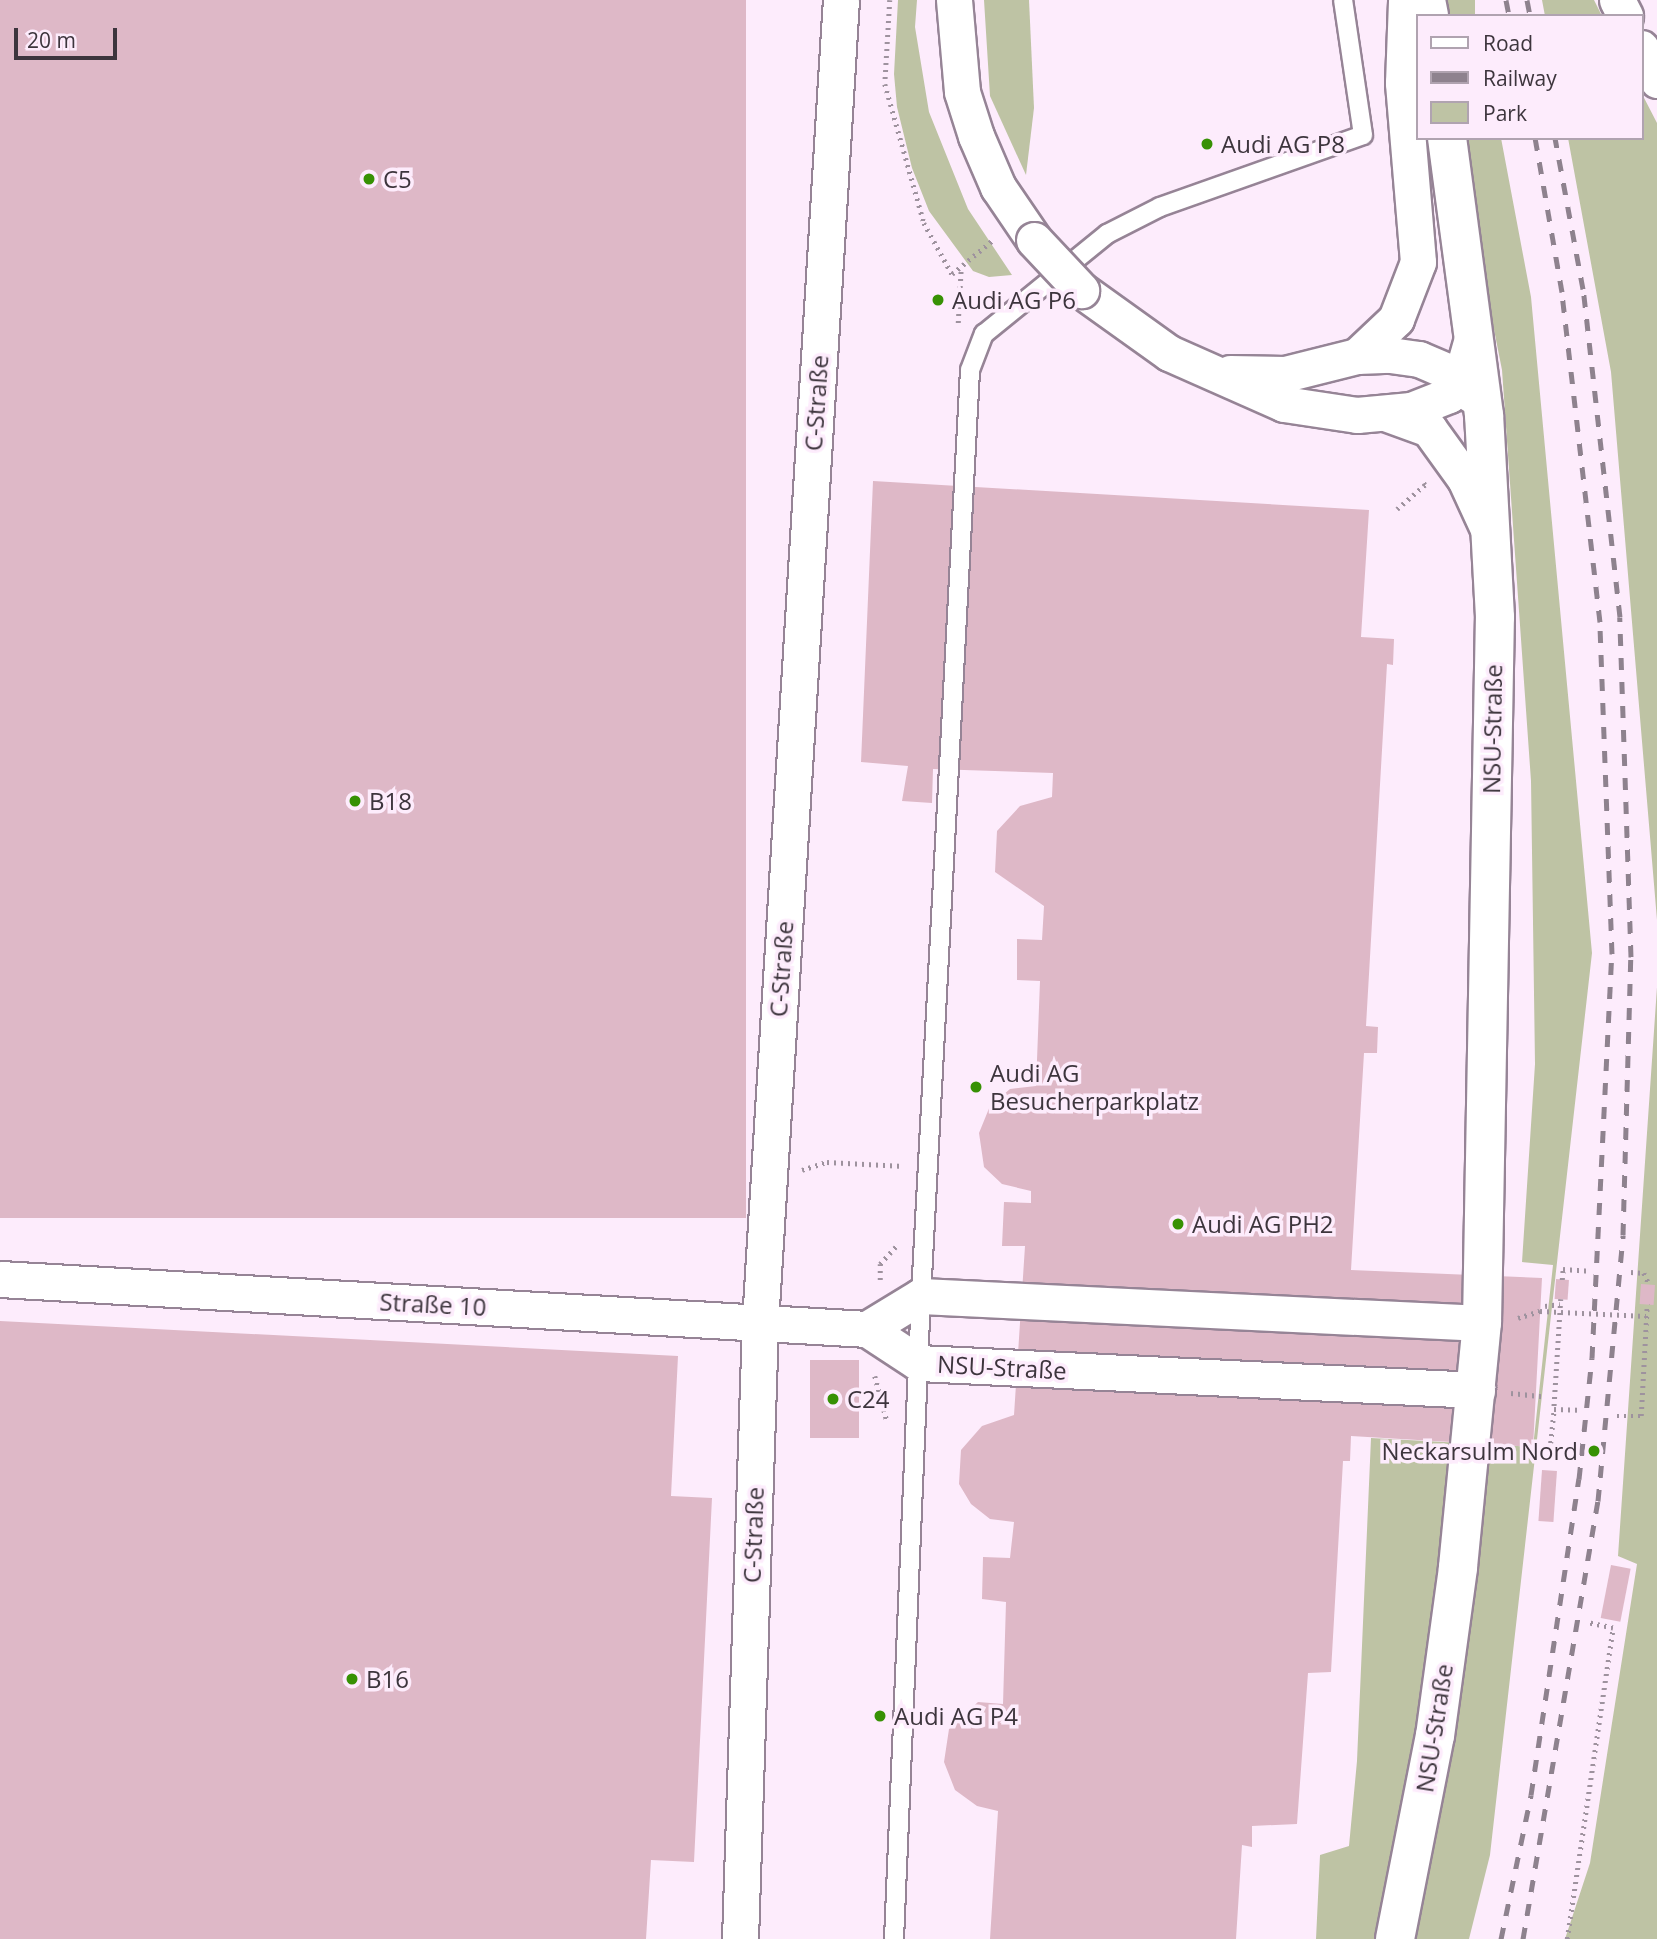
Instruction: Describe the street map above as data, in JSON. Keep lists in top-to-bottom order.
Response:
{
  "streets": {
    "main road": ["NSU-Straße"],
    "street": ["C-Straße", "Straße 10"]
  },
  "crossings": [
    ["C-Straße", "Straße 10"],
    ["NSU-Straße", "Straße 10"]
  ],
  "places": [
    "Audi AG P8",
    "C5",
    "Audi AG P6",
    "B18",
    "Audi AG Besucherparkplatz",
    "Audi AG PH2",
    "C24",
    "Neckarsulm Nord",
    "B16",
    "Audi AG P4"
  ],
  "legend": ["Road", "Railway", "Park"],
  "scale_bar": "20 m"
}
